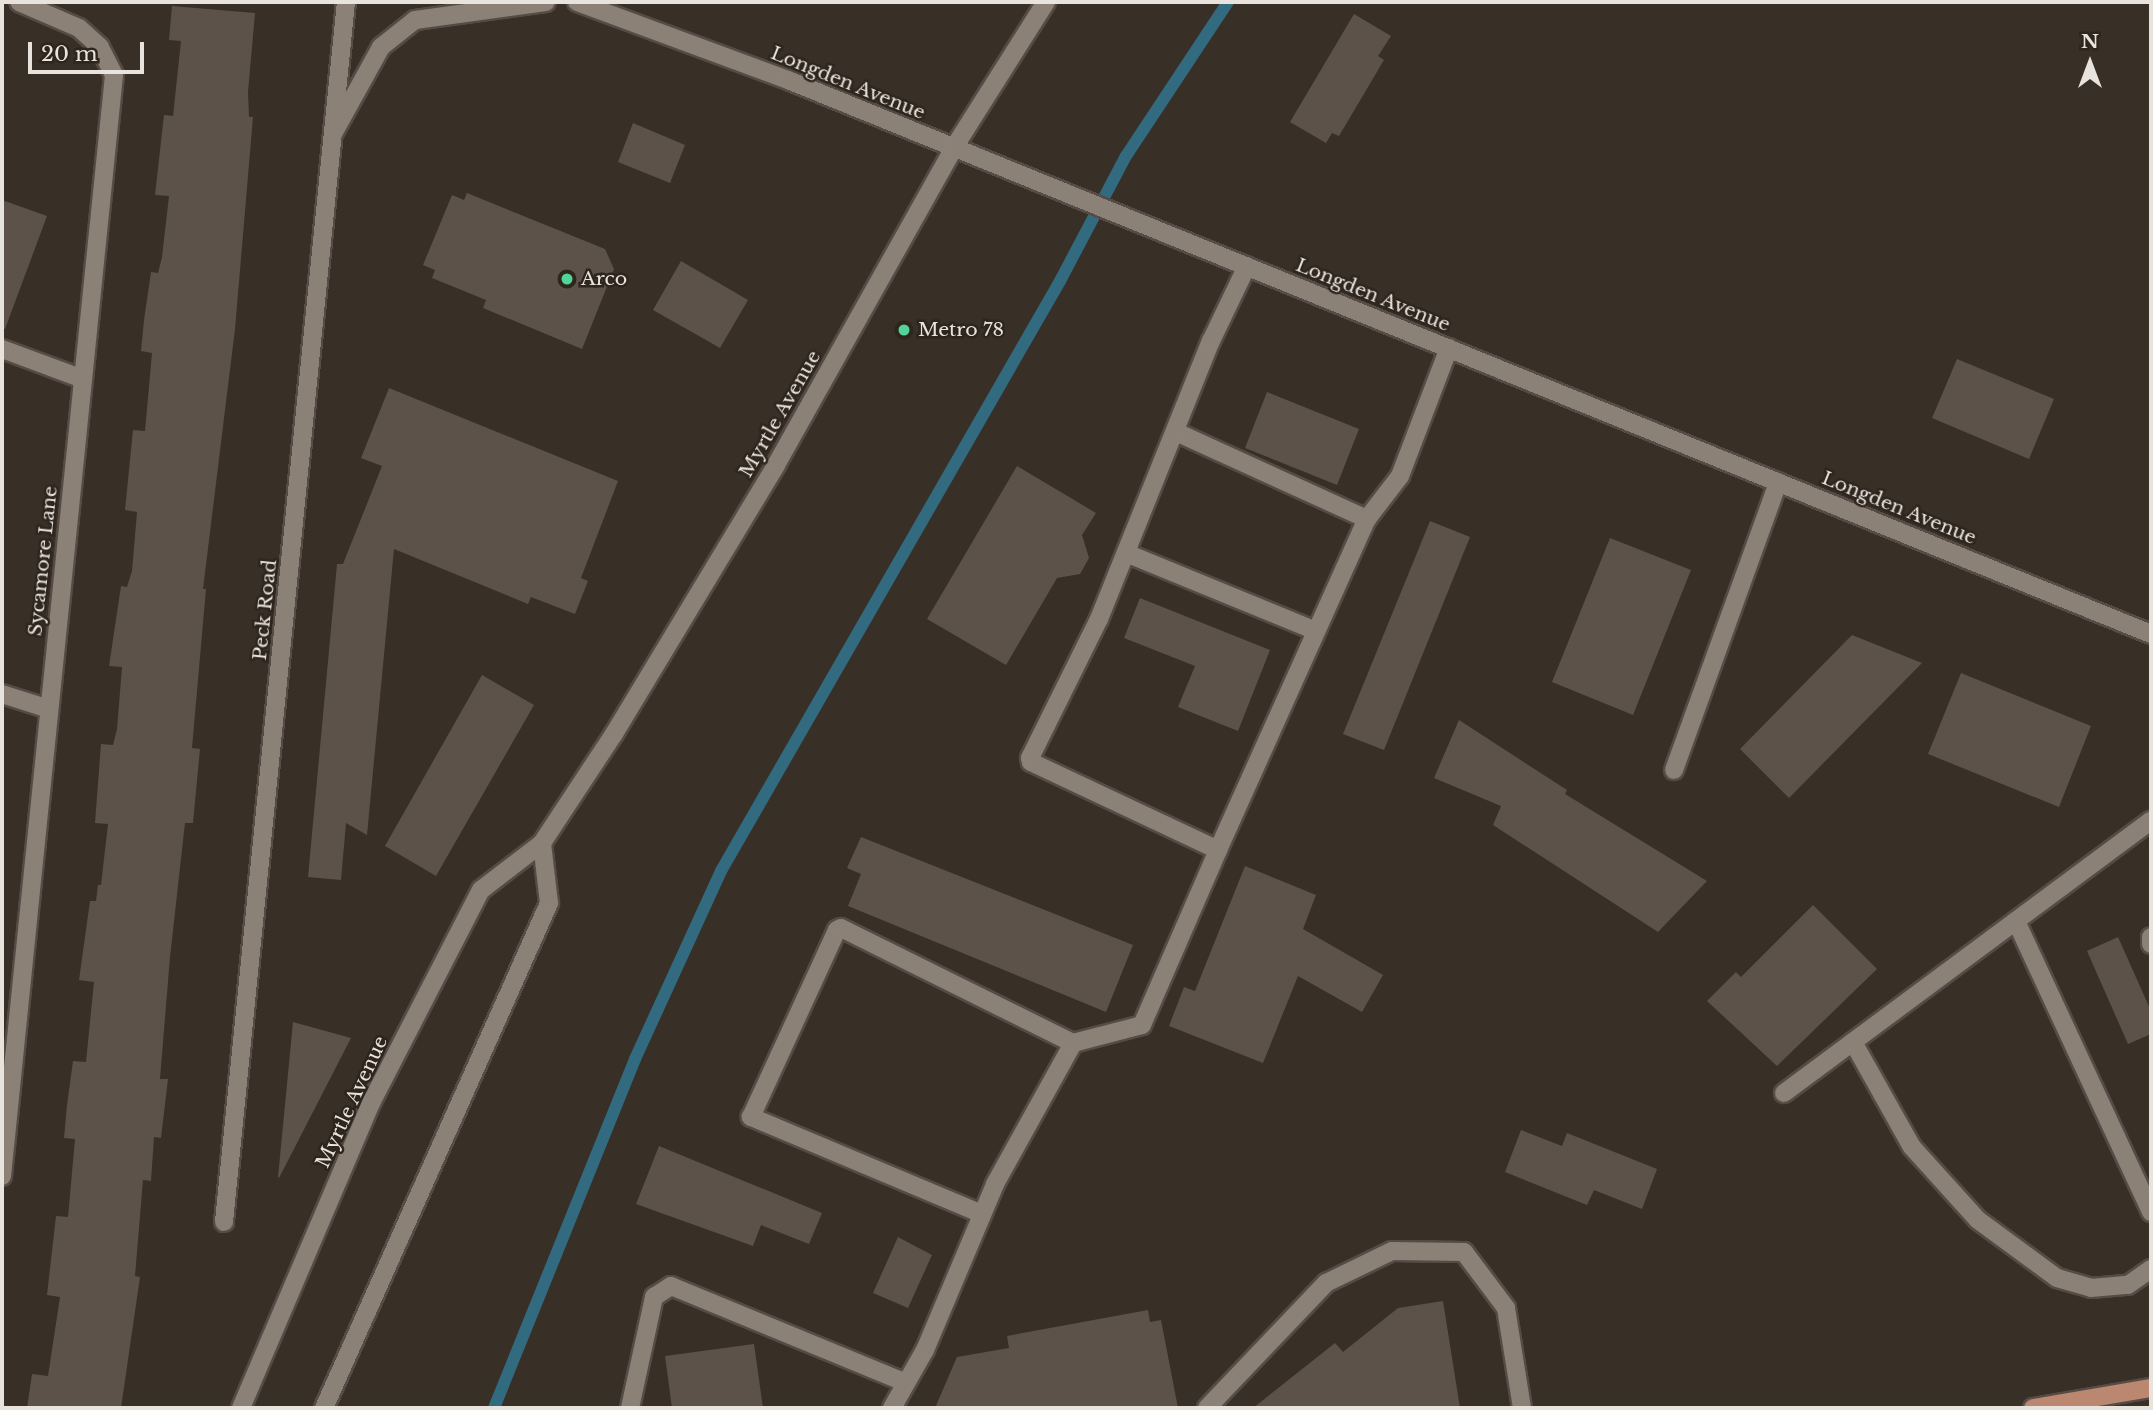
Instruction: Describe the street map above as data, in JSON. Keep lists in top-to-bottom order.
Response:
{
  "streets": {
    "street": [
      "Longden Avenue",
      "Myrtle Avenue",
      "Sycamore Lane",
      "Peck Road"
    ]
  },
  "crossings": [
    ["Longden Avenue", "Myrtle Avenue"]
  ],
  "places": ["Arco", "Metro 78"],
  "scale_bar": "20 m",
  "north": "top"
}
